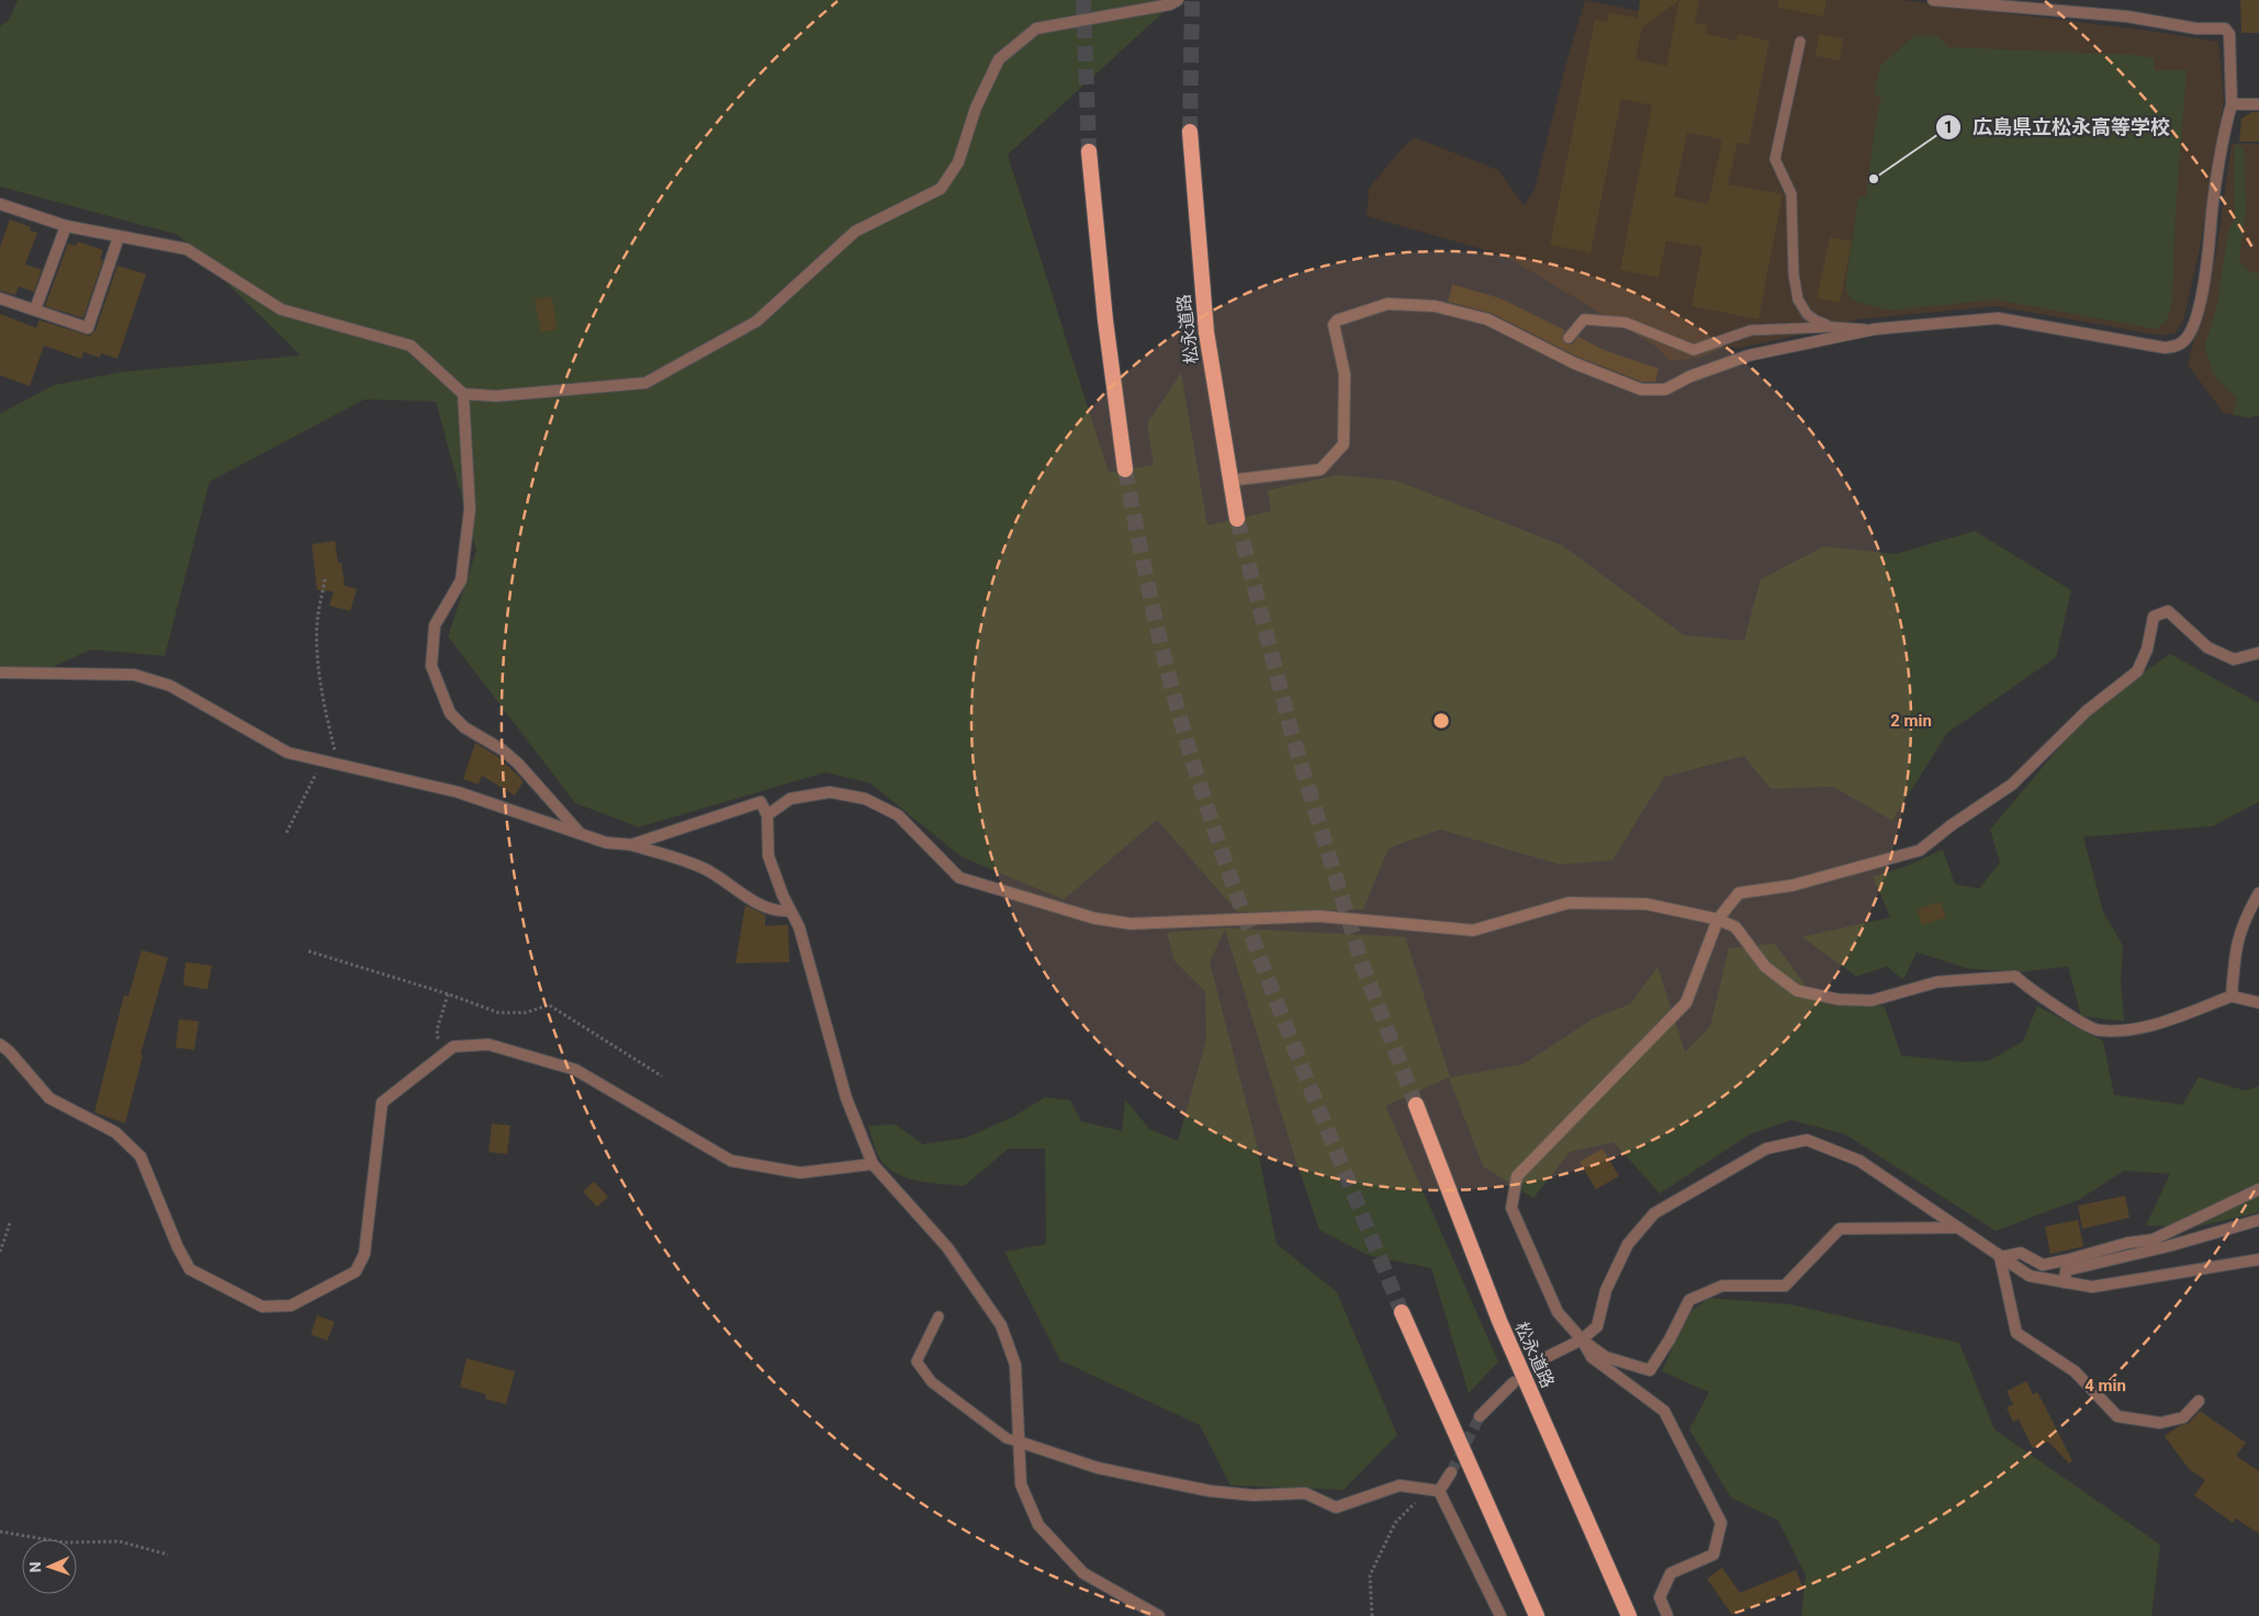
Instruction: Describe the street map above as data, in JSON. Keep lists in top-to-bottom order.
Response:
{
  "streets": {
    "highway": ["松永道路"]
  },
  "places": ["広島県立松永高等学校"],
  "north": "left",
  "rings": ["2 min", "4 min"]
}
